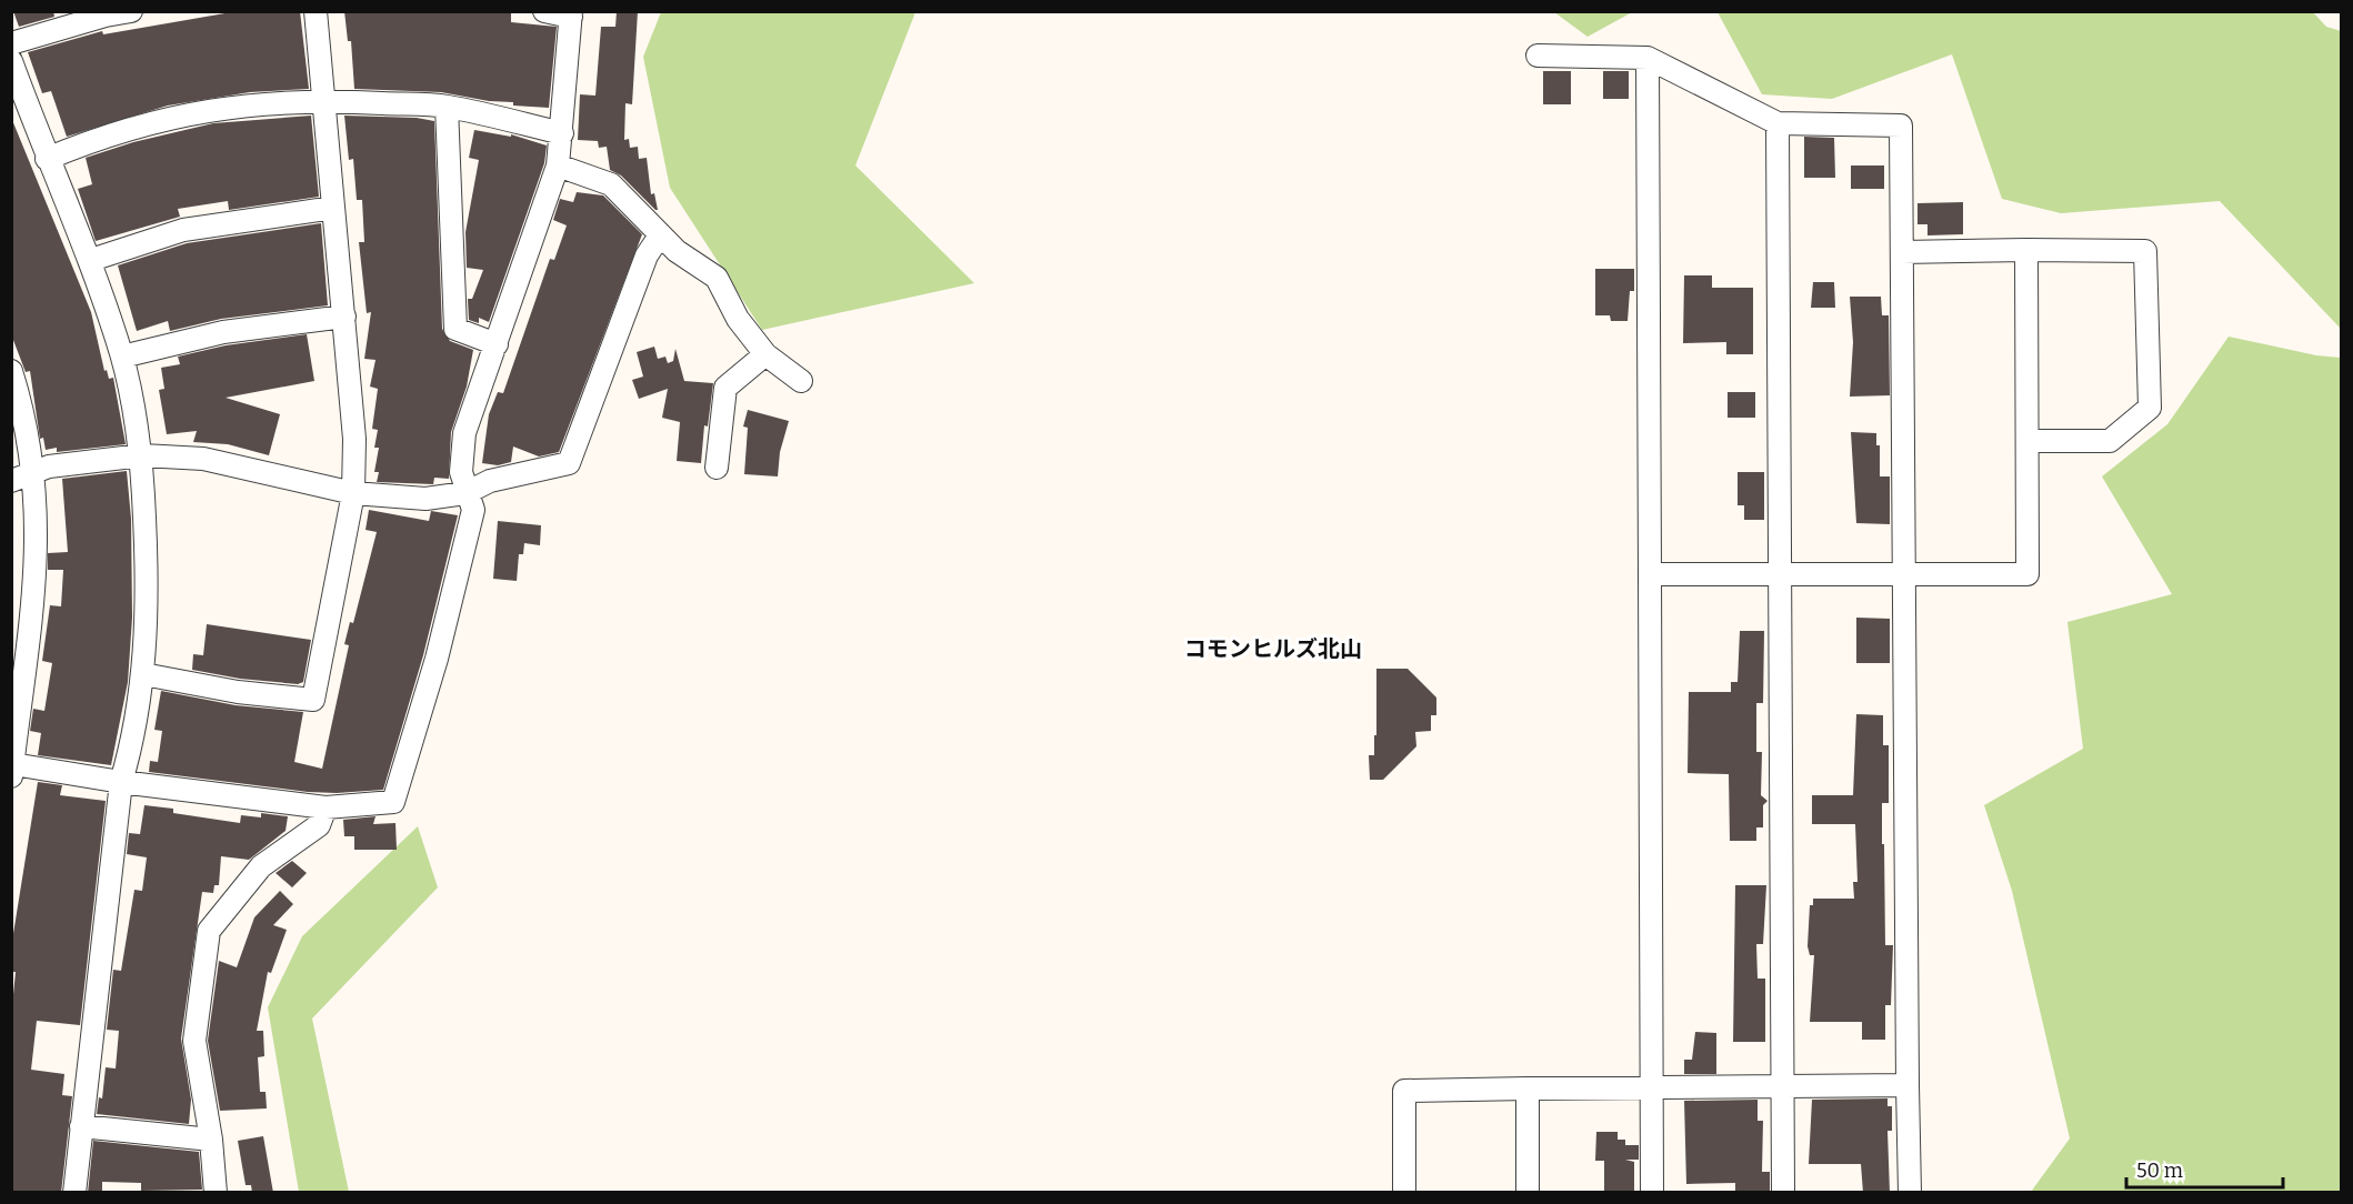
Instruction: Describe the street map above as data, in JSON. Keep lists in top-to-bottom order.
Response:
{
  "districts": ["コモンヒルズ北山"],
  "scale_bar": "50 m"
}
